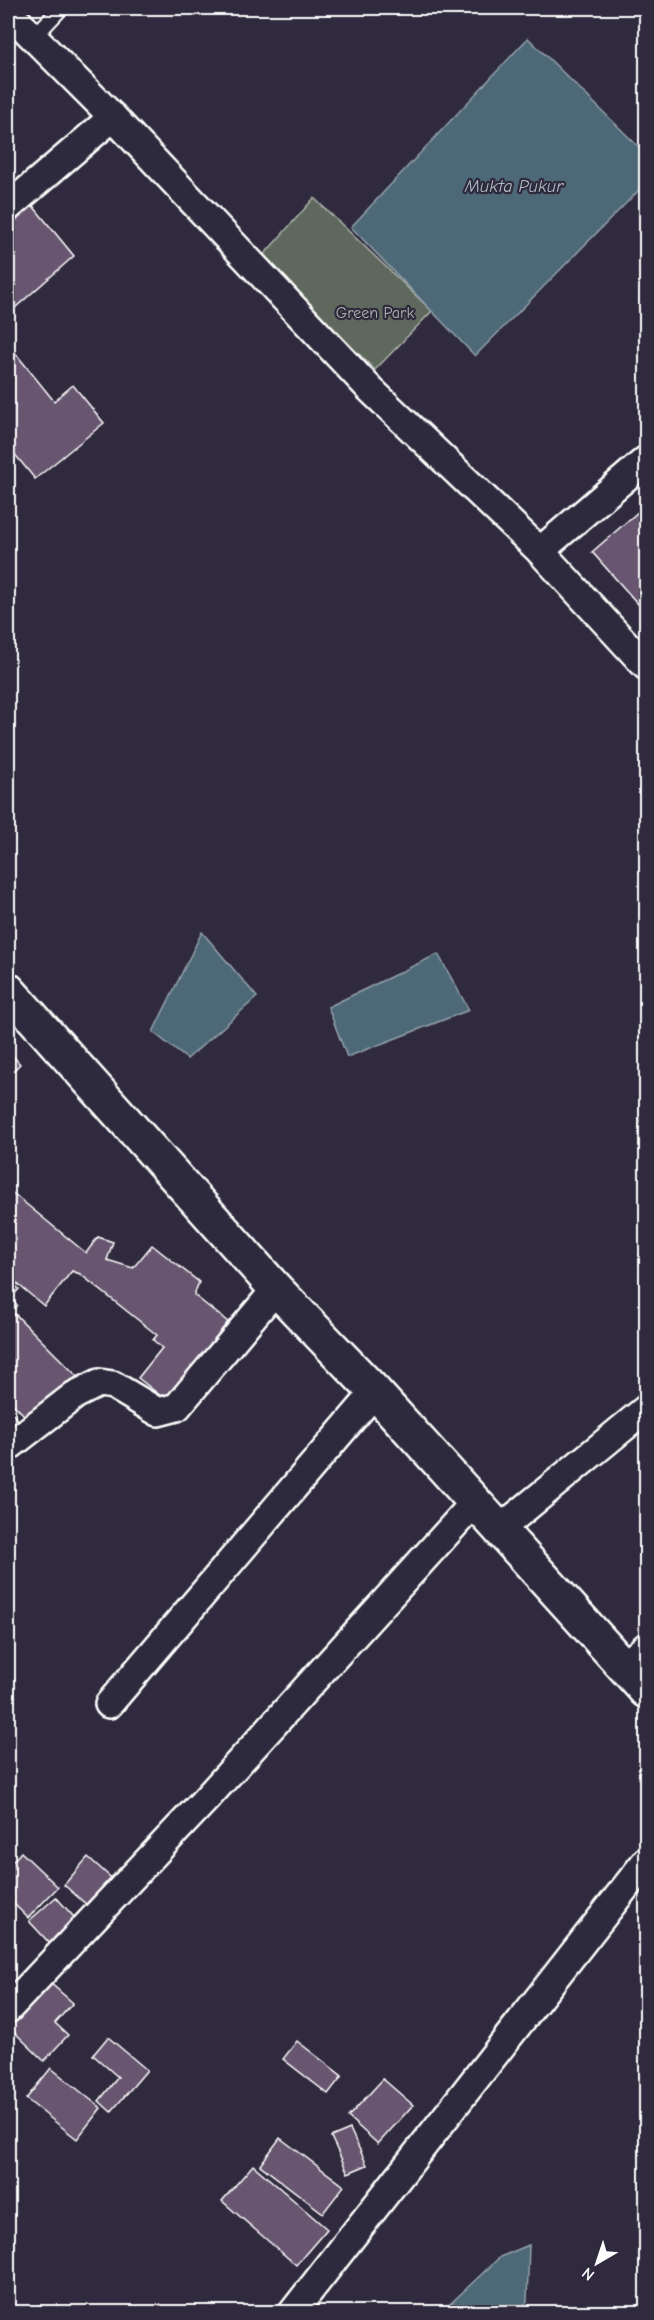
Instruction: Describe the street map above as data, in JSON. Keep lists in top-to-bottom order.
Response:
{
  "water": ["Mukta Pukur"],
  "parks": ["Green Park"],
  "north": "bottom left"
}
